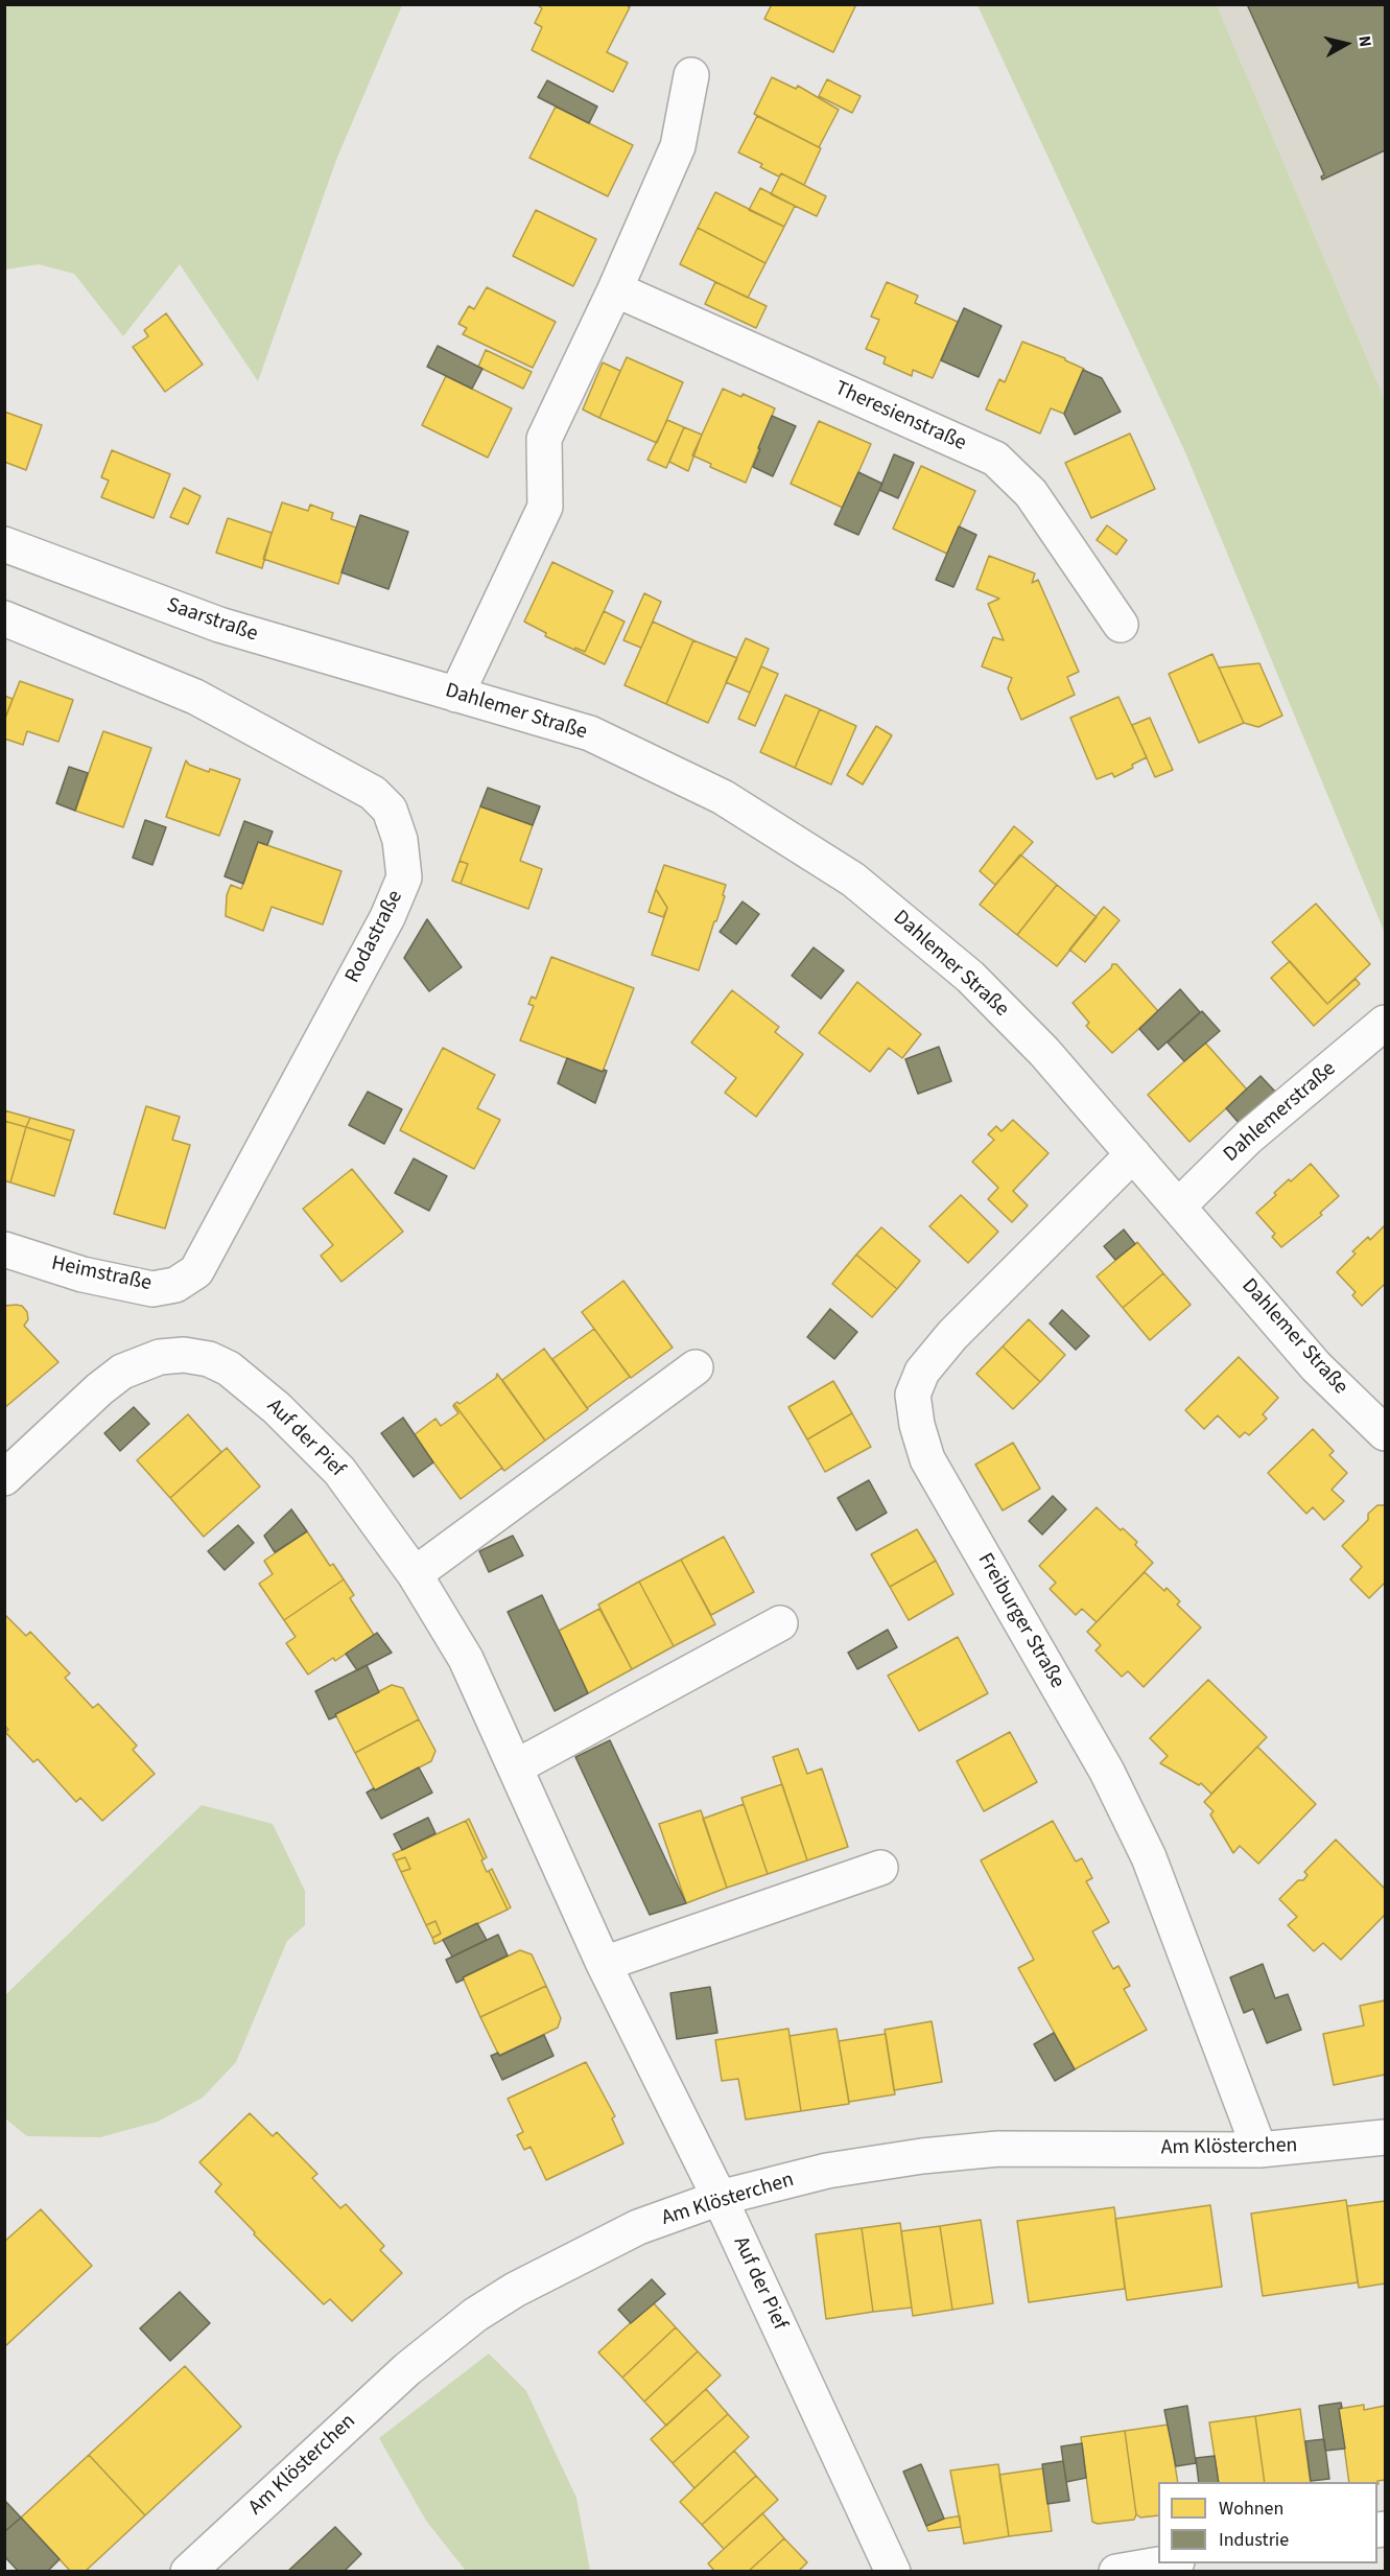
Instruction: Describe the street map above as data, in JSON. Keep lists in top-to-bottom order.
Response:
{
  "streets": {
    "street": [
      "Theresienstraße",
      "Saarstraße",
      "Dahlemer Straße",
      "Rodastraße",
      "Dahlemerstraße",
      "Heimstraße",
      "Auf der Pief",
      "Freiburger Straße",
      "Am Klösterchen"
    ]
  },
  "crossings": [
    ["Saarstraße", "Dahlemer Straße"],
    ["Dahlemer Straße", "Dahlemerstraße"],
    ["Dahlemer Straße", "Freiburger Straße"],
    ["Rodastraße", "Heimstraße"],
    ["Auf der Pief", "Am Klösterchen"],
    ["Freiburger Straße", "Am Klösterchen"]
  ],
  "legend": ["Wohnen", "Industrie"],
  "north": "right"
}
